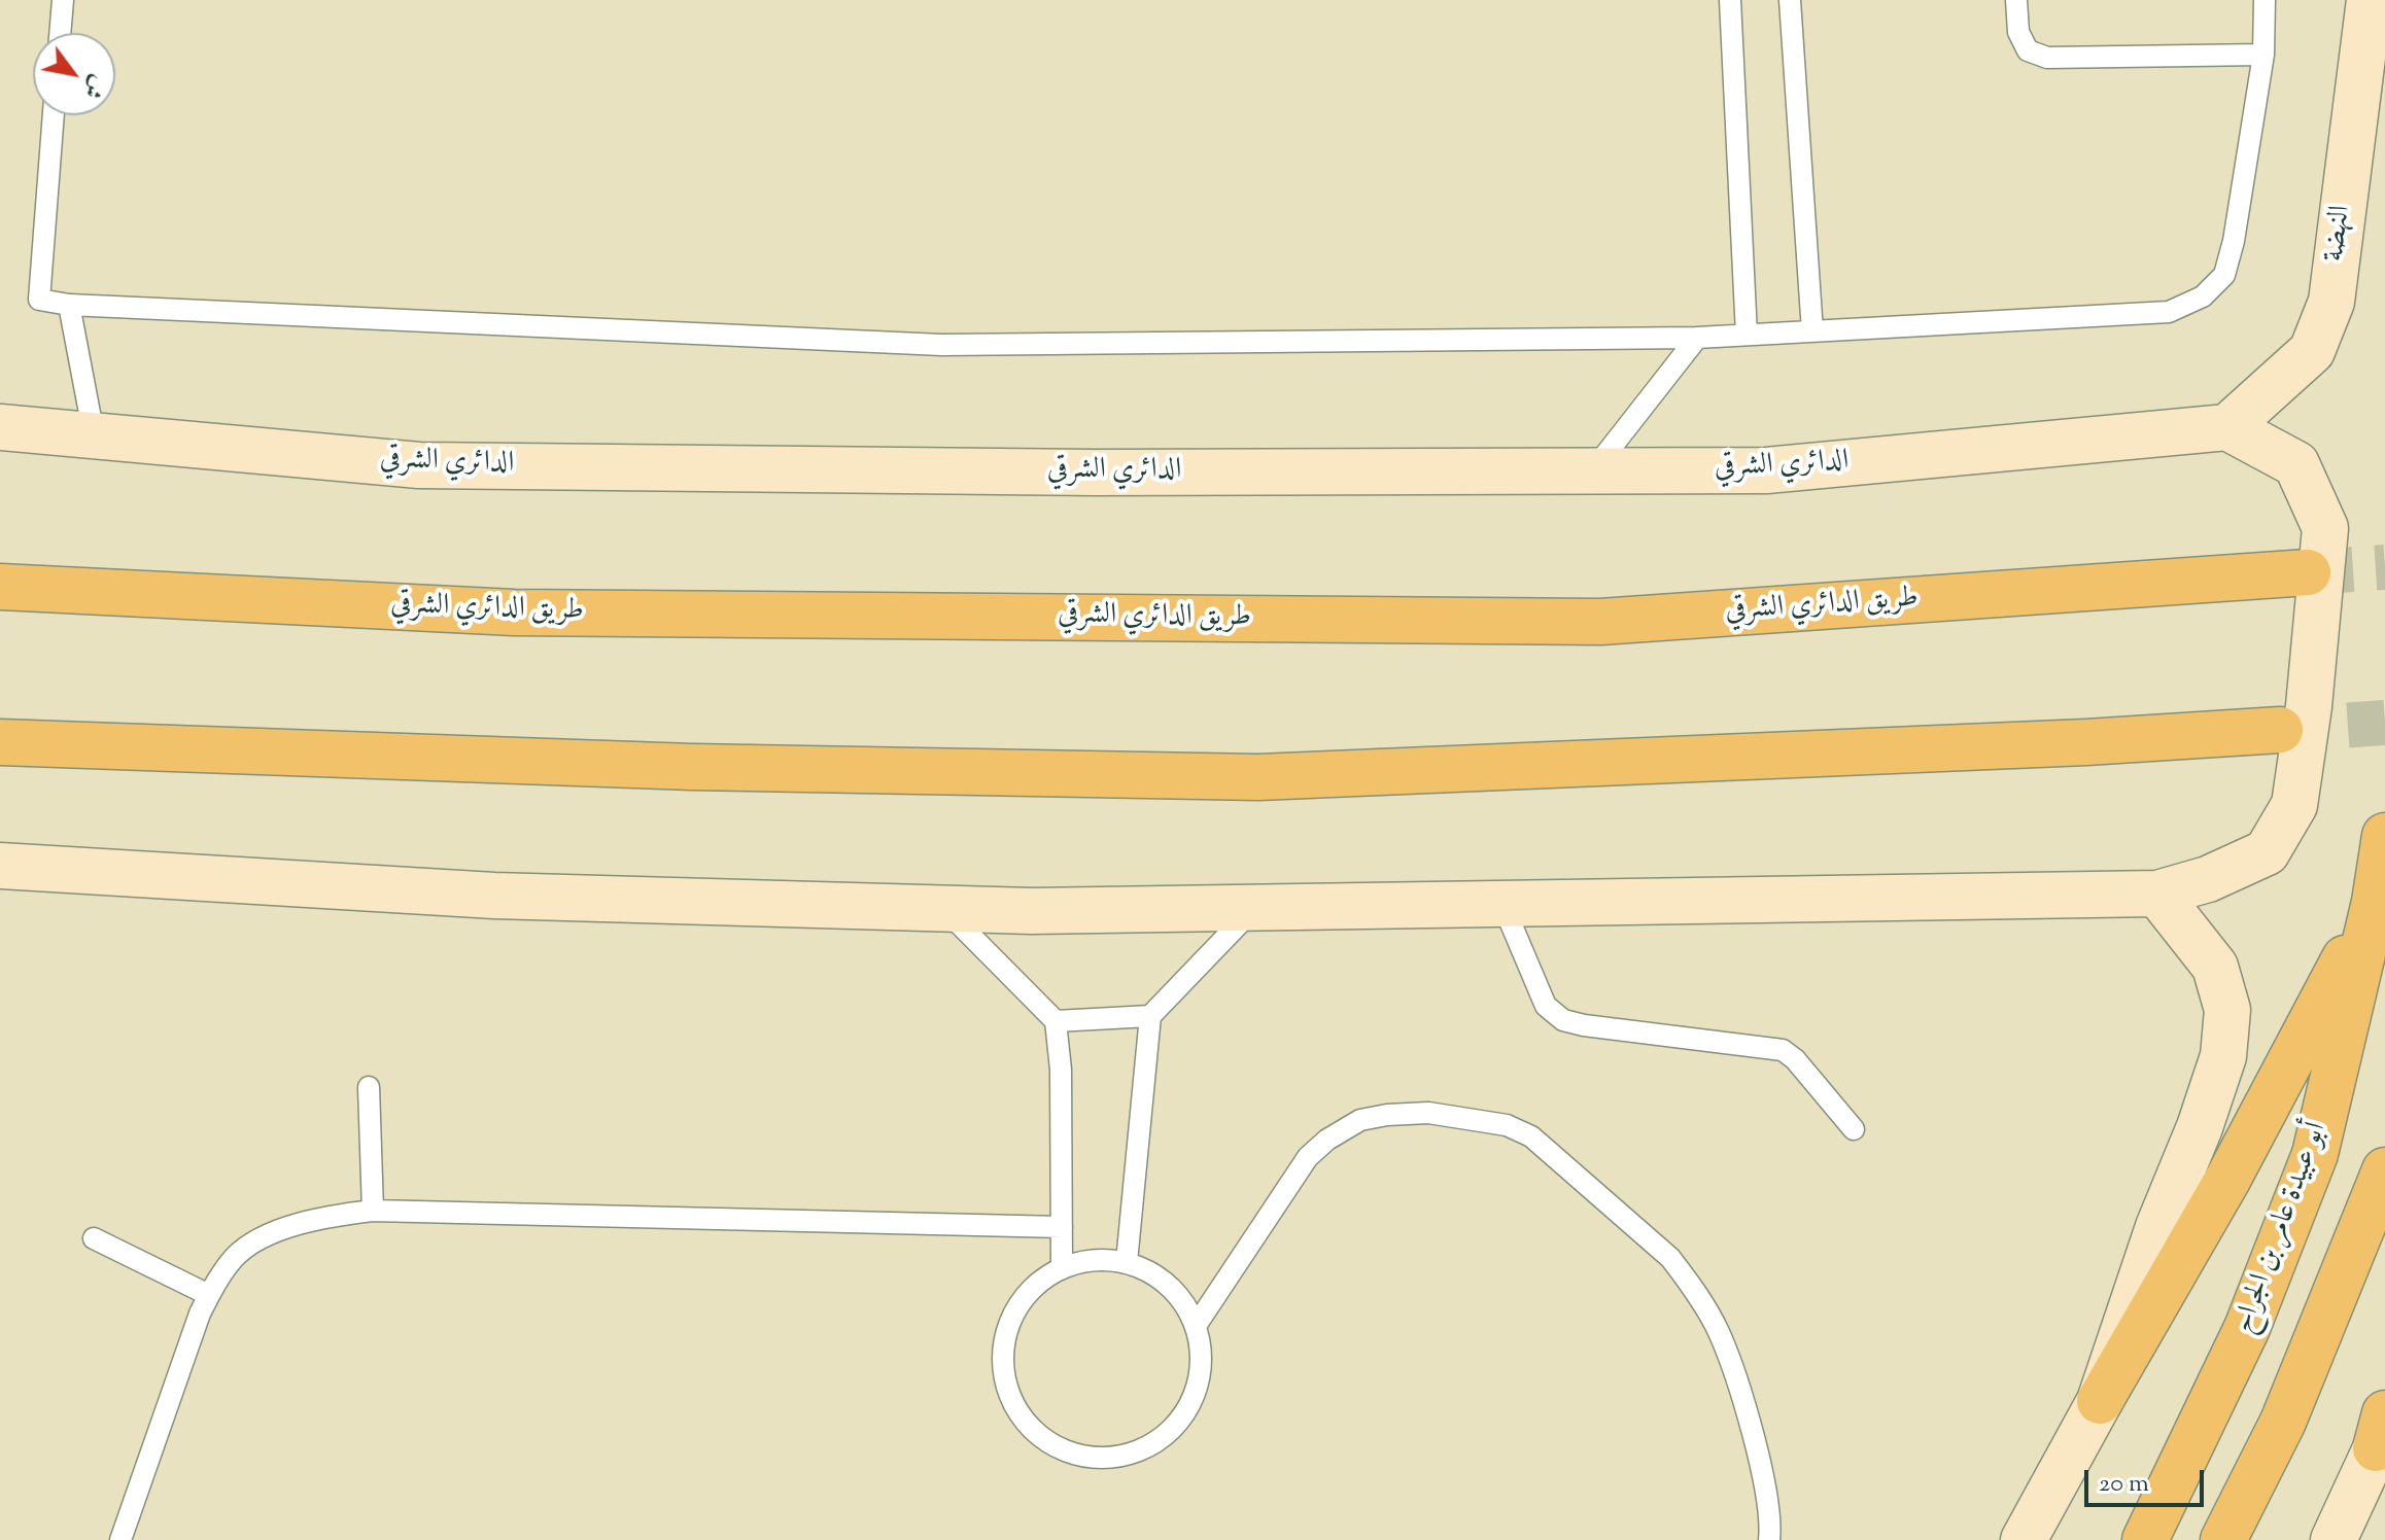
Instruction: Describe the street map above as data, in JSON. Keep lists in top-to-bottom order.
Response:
{
  "streets": {
    "main road": ["طريق الدائري الشرقي", "أبو عبيدة عامر بن الجراح"],
    "street": ["النهضة", "الدائري الشرقي"]
  },
  "crossings": [
    ["النهضة", "الدائري الشرقي"]
  ],
  "scale_bar": "20 m",
  "north": "bottom right"
}
